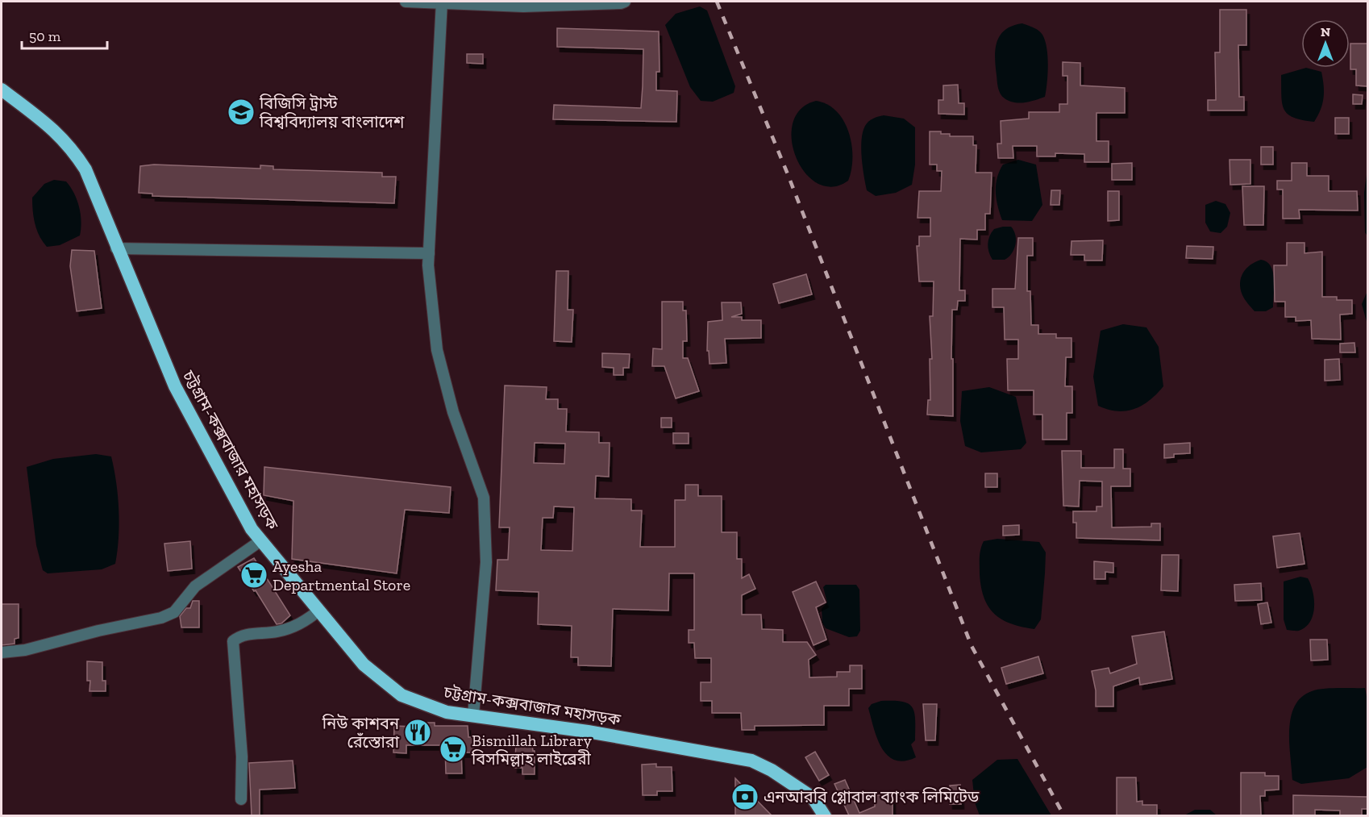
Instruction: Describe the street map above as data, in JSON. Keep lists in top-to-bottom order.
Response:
{
  "streets": {
    "highway": ["চট্টগ্রাম-কক্সবাজার মহাসড়ক"]
  },
  "places": {
    "school or university": ["বিজিসি ট্রাস্ট বিশ্ববিদ্যালয় বাংলাদেশ"],
    "supermarket": ["Ayesha Departmental Store", "Bismillah Library বিসমিল্লাহ লাইব্রেরী"],
    "restaurant": ["নিউ কাশবন রেঁস্তোরা"],
    "bank": ["এনআরবি গ্লোবাল ব্যাংক লিমিটেড"]
  },
  "scale_bar": "50 m",
  "north": "top"
}
